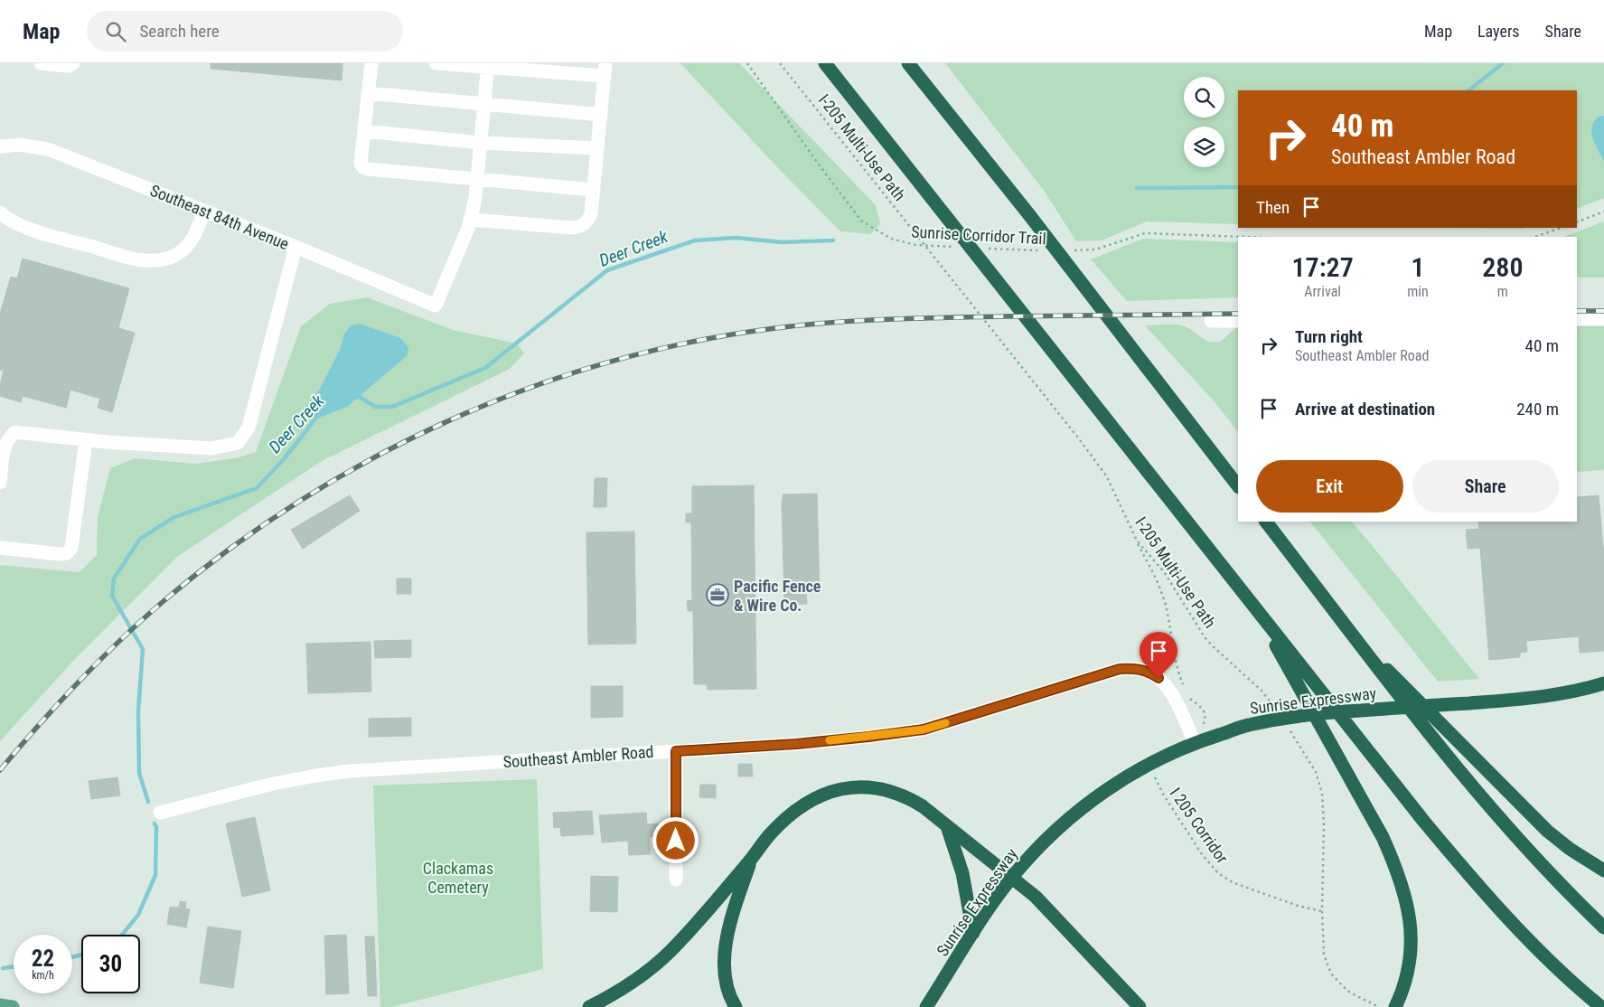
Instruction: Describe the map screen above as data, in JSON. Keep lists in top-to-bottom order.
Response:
{
  "streets": {
    "highway": ["Sunrise Expressway"],
    "street": ["Southeast 84th Avenue", "Southeast Ambler Road"],
    "path": ["I-205 Multi-Use Path", "Sunrise Corridor Trail", "I 205 Corridor"]
  },
  "crossings": [
    ["Sunrise Expressway", "Southeast Ambler Road"],
    ["Sunrise Expressway", "I 205 Corridor"]
  ],
  "water": ["Deer Creek"],
  "parks": ["Clackamas Cemetery"],
  "places": {
    "office": ["Pacific Fence & Wire Co."]
  },
  "page": {
    "header": "Map",
    "search": "Search here",
    "nav": ["Map", "Layers", "Share"],
    "turn": ["40 m", "Southeast Ambler Road"],
    "then": "Then",
    "eta": [
      "17:27",
      "Arrival",
      "1",
      "min",
      "280",
      "m"
    ],
    "list": [
      {
        "name": "Turn right",
        "note": "Southeast Ambler Road",
        "value": "40 m"
      },
      {
        "name": "Arrive at destination",
        "value": "240 m"
      }
    ],
    "buttons": ["Exit", "Share"],
    "speed": "22 km/h",
    "limit": "30"
  }
}
